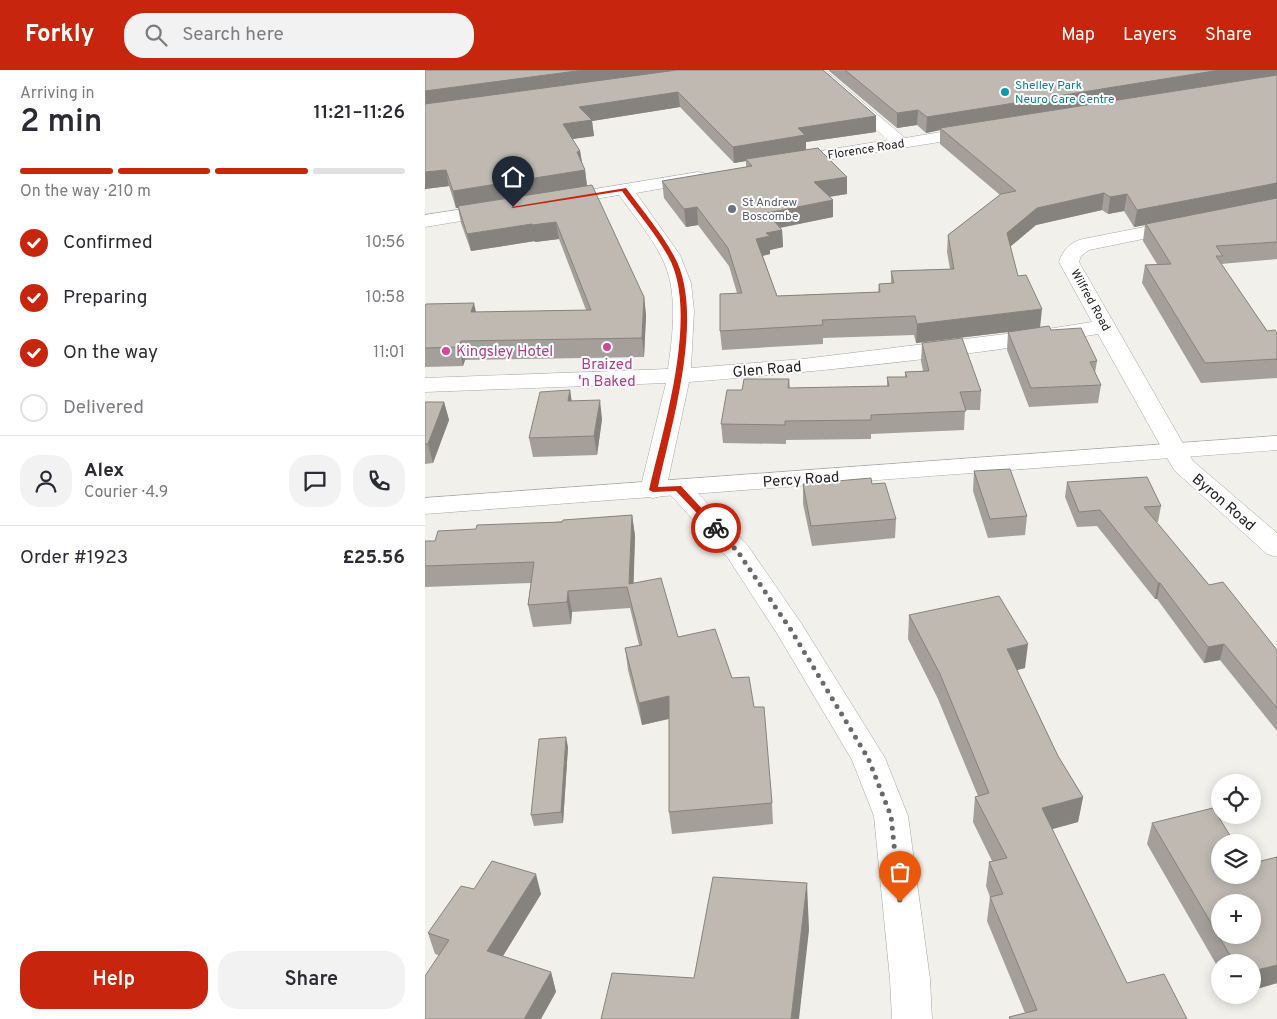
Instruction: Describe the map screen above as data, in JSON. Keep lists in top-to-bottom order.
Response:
{
  "streets": {
    "street": [
      "Florence Road",
      "Wilfred Road",
      "Glen Road",
      "Percy Road",
      "Byron Road"
    ]
  },
  "crossings": [
    ["Wilfred Road", "Glen Road"],
    ["Wilfred Road", "Percy Road"],
    ["Wilfred Road", "Byron Road"],
    ["Percy Road", "Byron Road"]
  ],
  "places": [
    "Shelley Park Neuro Care Centre",
    "St Andrew Boscombe",
    "Braized 'n Baked",
    "Kingsley Hotel"
  ],
  "page": {
    "header": "Forkly",
    "search": "Search here",
    "nav": ["Map", "Layers", "Share"],
    "heading": ["2 min", "Arriving in", "11:21–11:26"],
    "panel": [
      "Alex",
      "Courier · 4.9",
      "Order #1923",
      "£25.56"
    ],
    "bar": "On the way · 210 m",
    "list": [
      ["Confirmed", "10:56"],
      ["Preparing", "10:58"],
      ["On the way", "11:01"],
      "Delivered"
    ],
    "map_buttons": ["+", "−"],
    "buttons": ["Help", "Share"]
  }
}
